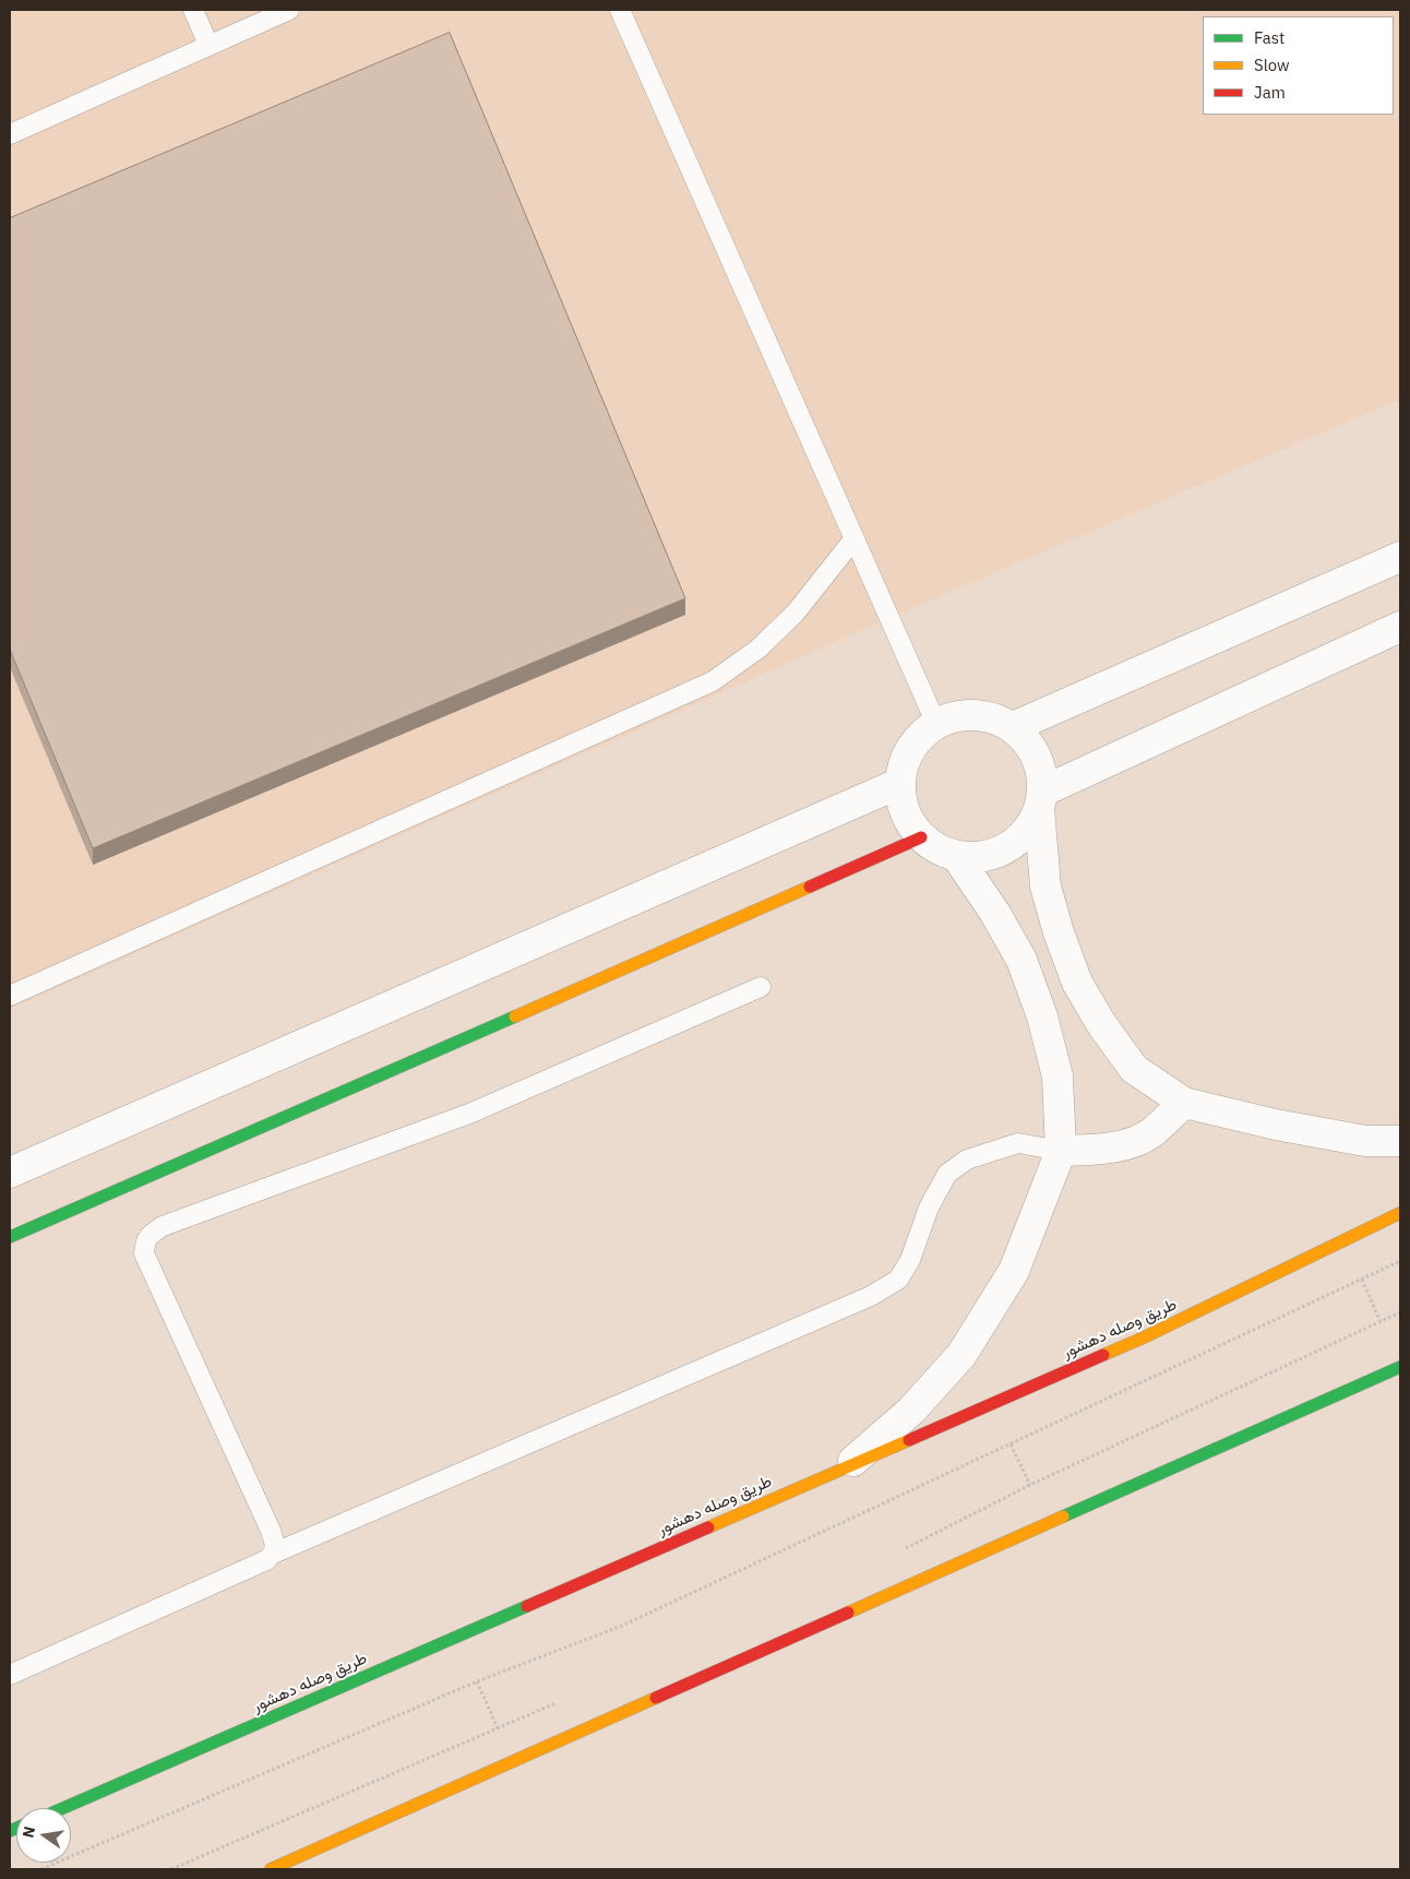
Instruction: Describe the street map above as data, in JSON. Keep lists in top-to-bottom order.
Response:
{
  "streets": {
    "main road": ["طريق وصله دهشور"]
  },
  "legend": ["Fast", "Slow", "Jam"],
  "north": "left"
}
